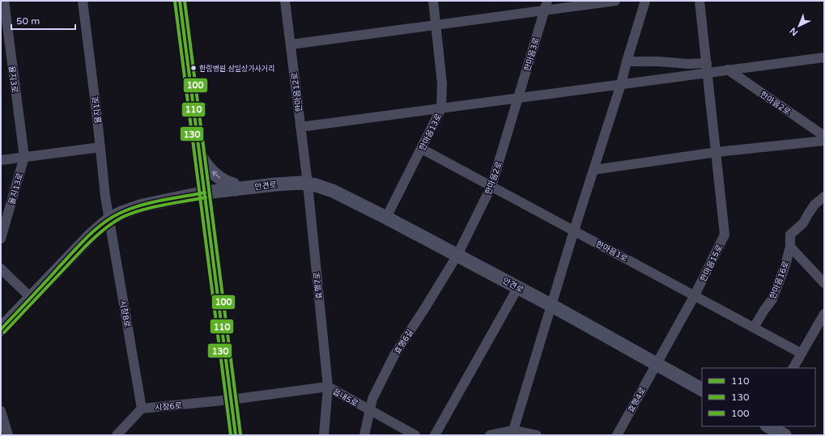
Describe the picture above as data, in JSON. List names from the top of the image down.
{
  "streets": {
    "main road": ["안견로"],
    "street": [
      "한마음3로",
      "율지3로",
      "한마음12로",
      "한마음2로",
      "율지1로",
      "한마음13로",
      "율지13로",
      "한마음1로",
      "한마음15로",
      "한마음16로",
      "효행7로",
      "시장8로",
      "효행6길",
      "읍내5로",
      "효행4로",
      "시장6로"
    ]
  },
  "crossings": [
    ["한마음3로", "한마음2로"],
    ["율지3로", "율지13로"],
    ["한마음12로", "안견로"],
    ["한마음12로", "효행7로"],
    ["한마음2로", "안견로"],
    ["한마음2로", "한마음1로"],
    ["한마음2로", "효행6길"],
    ["율지1로", "안견로"],
    ["율지1로", "시장8로"],
    ["한마음13로", "안견로"],
    ["한마음13로", "한마음1로"],
    ["안견로", "한마음15로"],
    ["안견로", "효행7로"],
    ["안견로", "시장8로"],
    ["안견로", "효행6길"],
    ["안견로", "효행4로"],
    ["한마음1로", "한마음15로"],
    ["한마음1로", "한마음16로"],
    ["한마음15로", "효행4로"],
    ["효행7로", "읍내5로"],
    ["시장8로", "시장6로"],
    ["효행6길", "읍내5로"],
    ["읍내5로", "시장6로"]
  ],
  "places": ["한림병원.삼일상가사거리"],
  "lines": ["transit line 110", "transit line 100", "transit line 130"],
  "legend": ["110", "130", "100"],
  "scale_bar": "50 m",
  "north": "bottom left"
}
